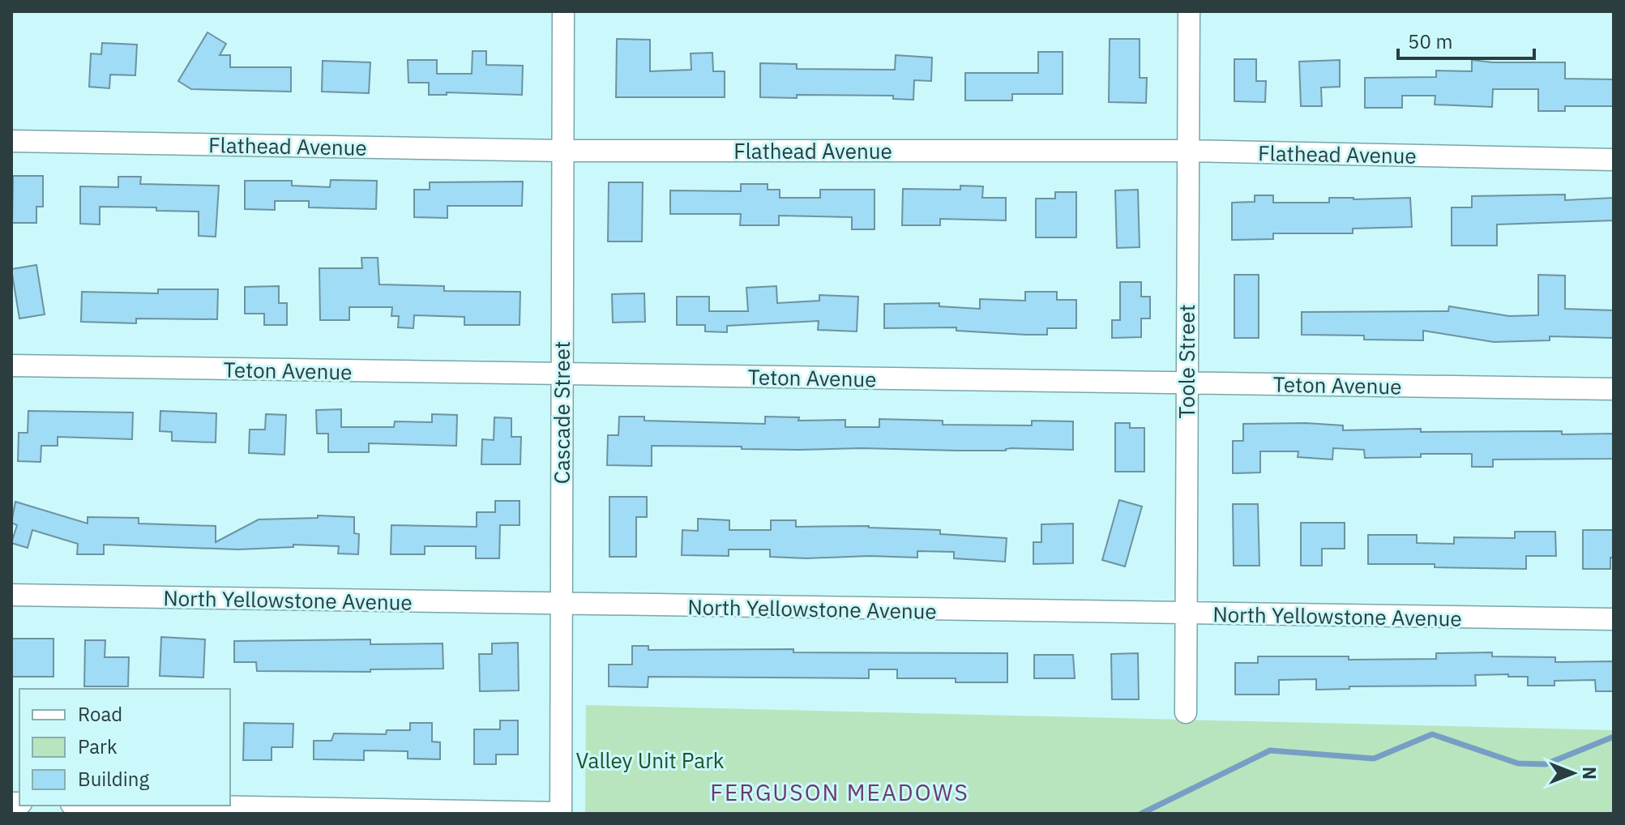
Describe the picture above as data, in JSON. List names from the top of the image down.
{
  "streets": {
    "street": [
      "Flathead Avenue",
      "Toole Street",
      "Teton Avenue",
      "Cascade Street",
      "North Yellowstone Avenue"
    ]
  },
  "crossings": [
    ["Flathead Avenue", "Toole Street"],
    ["Flathead Avenue", "Cascade Street"],
    ["Toole Street", "Teton Avenue"],
    ["Toole Street", "North Yellowstone Avenue"],
    ["Teton Avenue", "Cascade Street"],
    ["Cascade Street", "North Yellowstone Avenue"]
  ],
  "districts": ["FERGUSON MEADOWS"],
  "parks": ["Valley Unit Park"],
  "legend": ["Road", "Park", "Building"],
  "scale_bar": "50 m",
  "north": "right"
}
